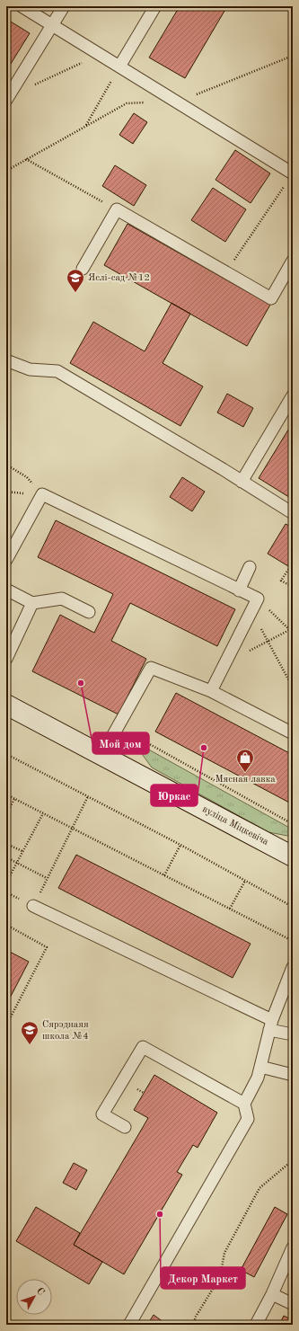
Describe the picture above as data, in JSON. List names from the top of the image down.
{
  "streets": {
    "main road": ["вуліца Міцкевіча"]
  },
  "places": {
    "school or university": ["Яслі-сад №12", "Сярэднаяя школа №4"],
    "other": ["Мой дом", "Юркас", "Декор Маркет"],
    "shop": ["Мясная лавка"]
  },
  "north": "top right"
}
